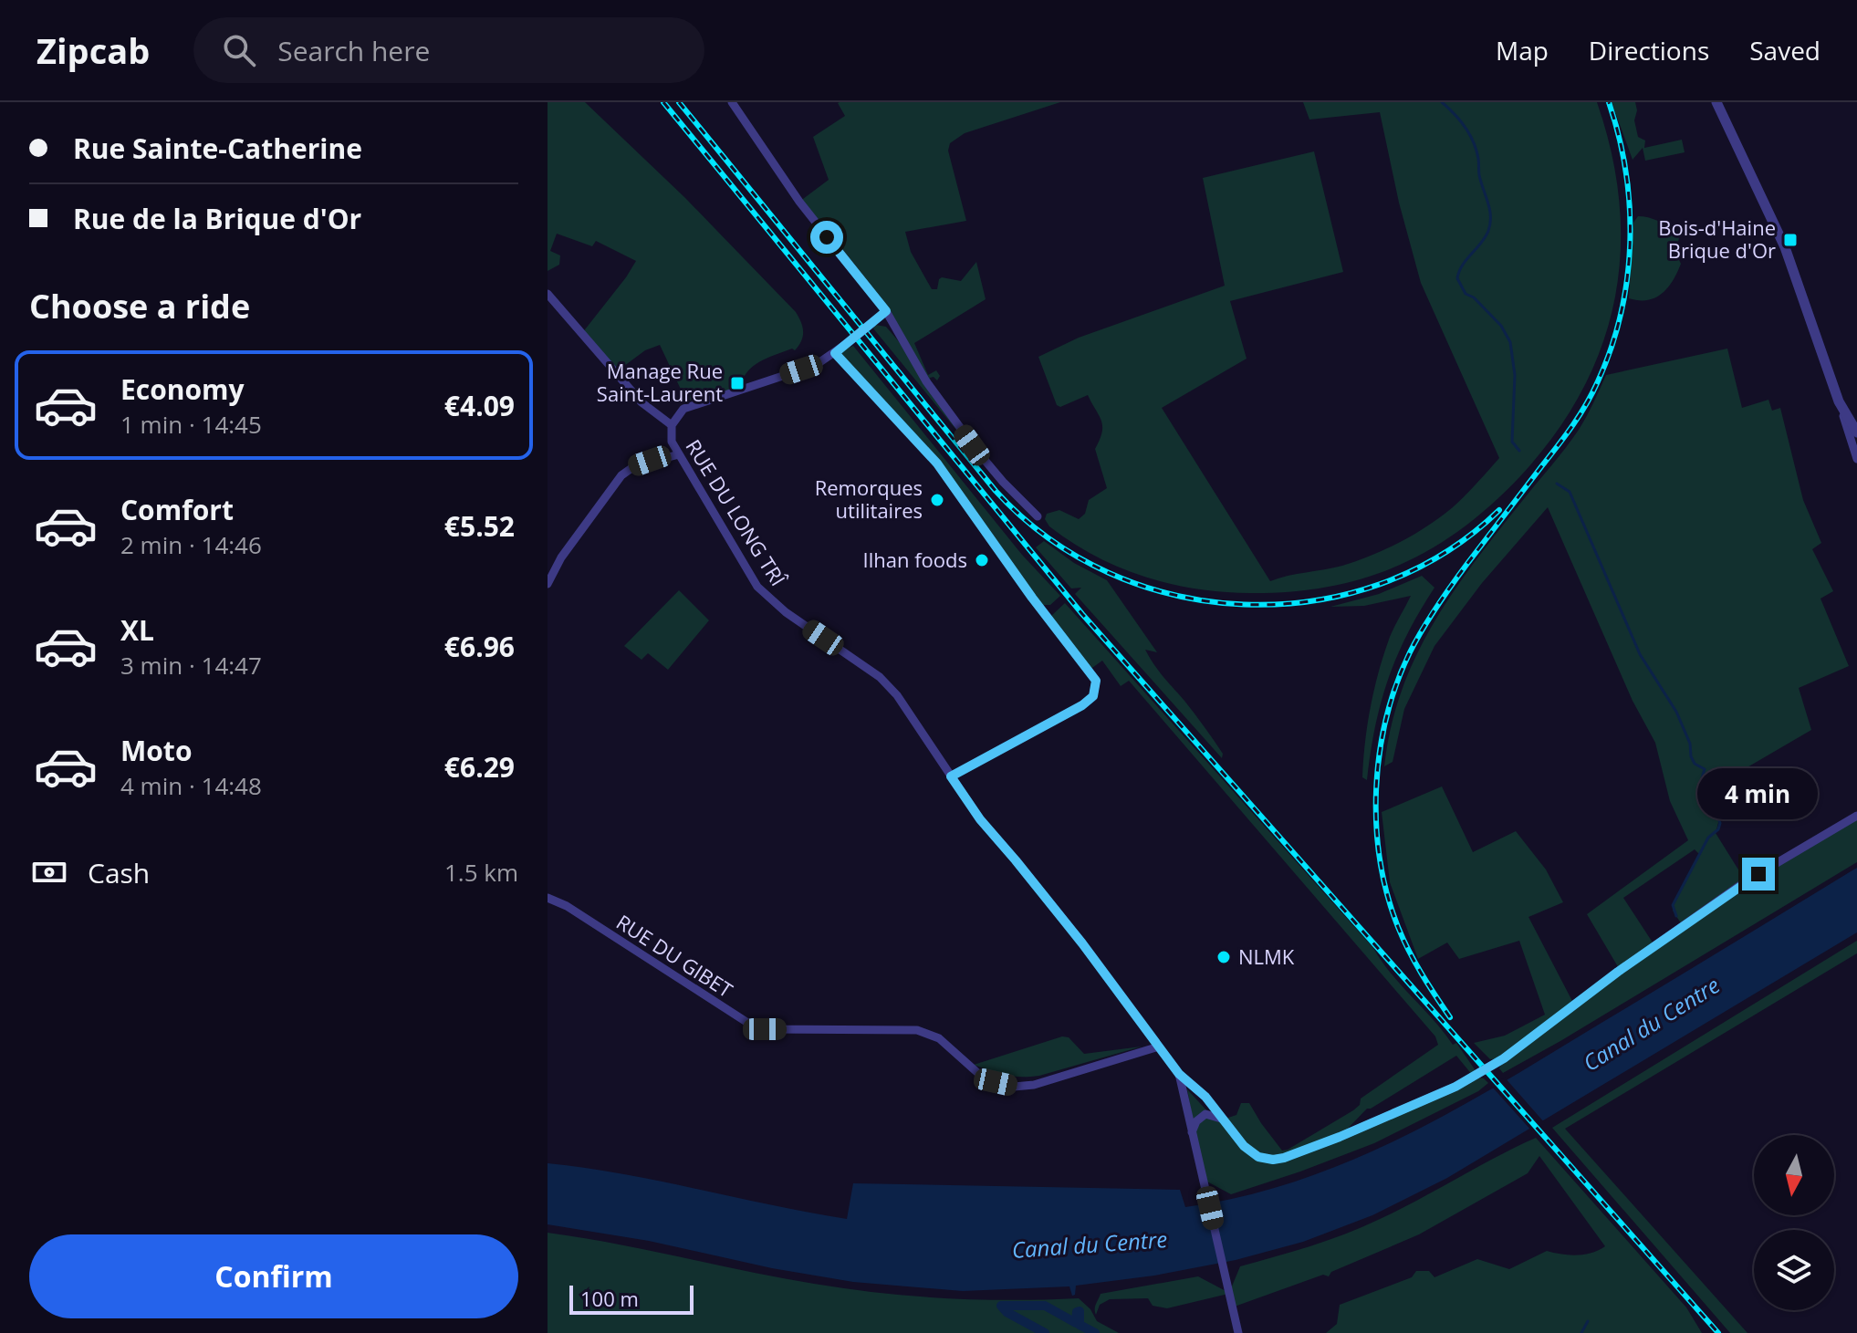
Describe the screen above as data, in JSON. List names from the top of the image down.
{
  "streets": {
    "street": ["RUE DU LONG TRÎ", "RUE DU GIBET"]
  },
  "crossings": [
    ["RUE DU LONG TRÎ", "RUE DU GIBET"]
  ],
  "water": ["Canal du Centre"],
  "places": {
    "transit": ["Bois-d'Haine Brique d'Or", "Manage Rue Saint-Laurent"],
    "other": ["Remorques utilitaires", "Ilhan foods", "NLMK"]
  },
  "scale_bar": "100 m",
  "north": "bottom",
  "page": {
    "header": "Zipcab",
    "search": "Search here",
    "nav": ["Map", "Directions", "Saved"],
    "banner": ["Rue Sainte-Catherine", "Rue de la Brique d'Or"],
    "heading": "Choose a ride",
    "list": [
      {
        "name": "Economy",
        "note": "1 min · 14:45",
        "value": "€4.09"
      },
      {
        "name": "Comfort",
        "note": "2 min · 14:46",
        "value": "€5.52"
      },
      {
        "name": "XL",
        "note": "3 min · 14:47",
        "value": "€6.96"
      },
      {
        "name": "Moto",
        "note": "4 min · 14:48",
        "value": "€6.29"
      }
    ],
    "bubble": "4 min",
    "pay": ["Cash", "1.5 km"],
    "buttons": "Confirm",
    "scale": "100 m"
  }
}
